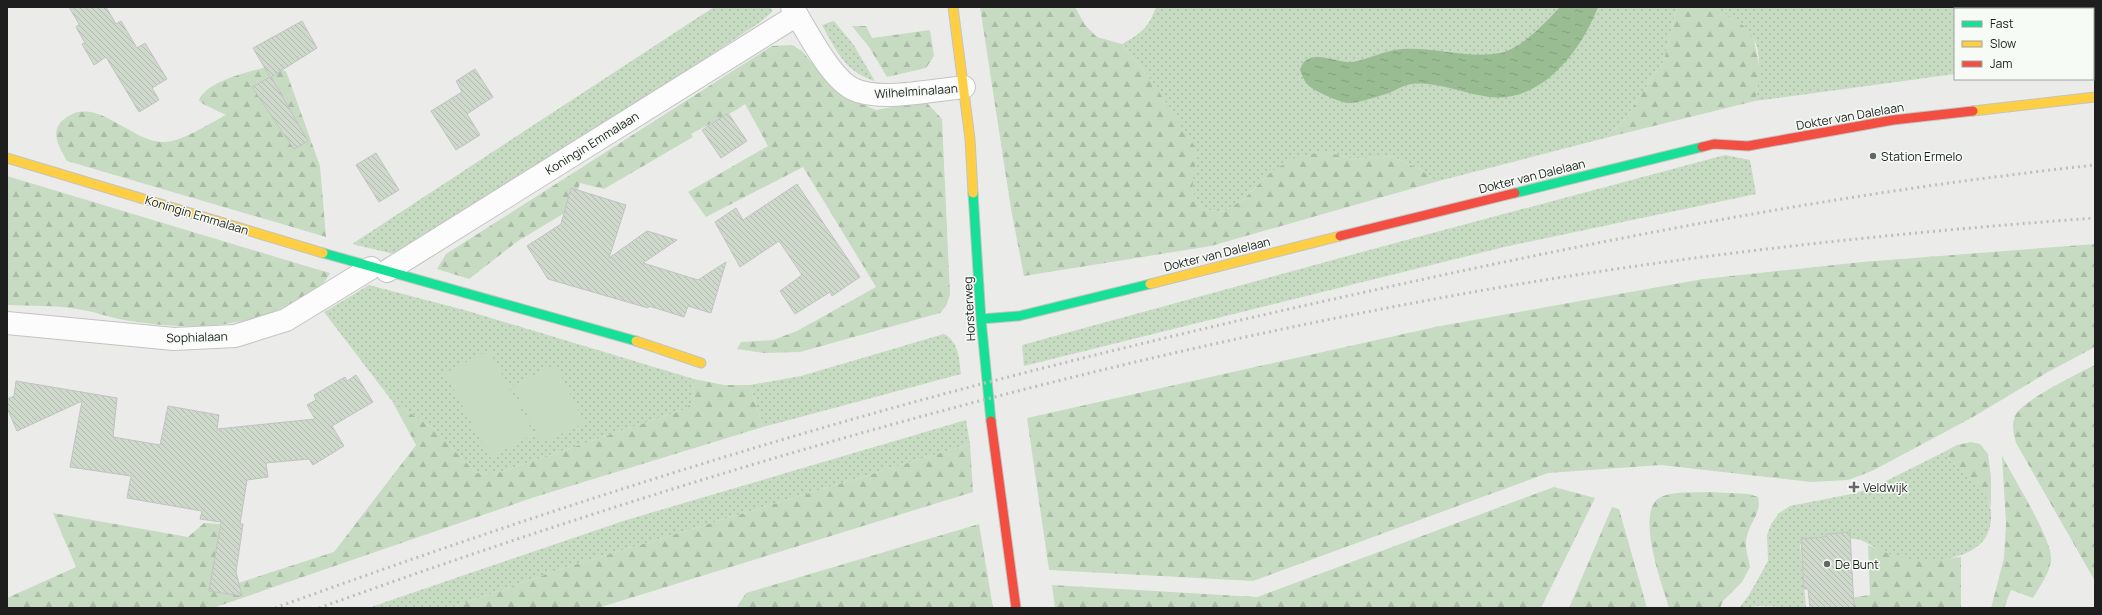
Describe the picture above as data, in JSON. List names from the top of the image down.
{
  "streets": {
    "street": [
      "Wilhelminalaan",
      "Dokter van Dalelaan",
      "Koningin Emmalaan",
      "Horsterweg",
      "Sophialaan"
    ]
  },
  "crossings": [
    ["Wilhelminalaan", "Koningin Emmalaan"],
    ["Wilhelminalaan", "Horsterweg"],
    ["Dokter van Dalelaan", "Horsterweg"],
    ["Koningin Emmalaan", "Sophialaan"]
  ],
  "places": {
    "other": ["Station Ermelo", "De Bunt"],
    "health": ["Veldwijk"]
  },
  "legend": ["Fast", "Slow", "Jam"]
}
